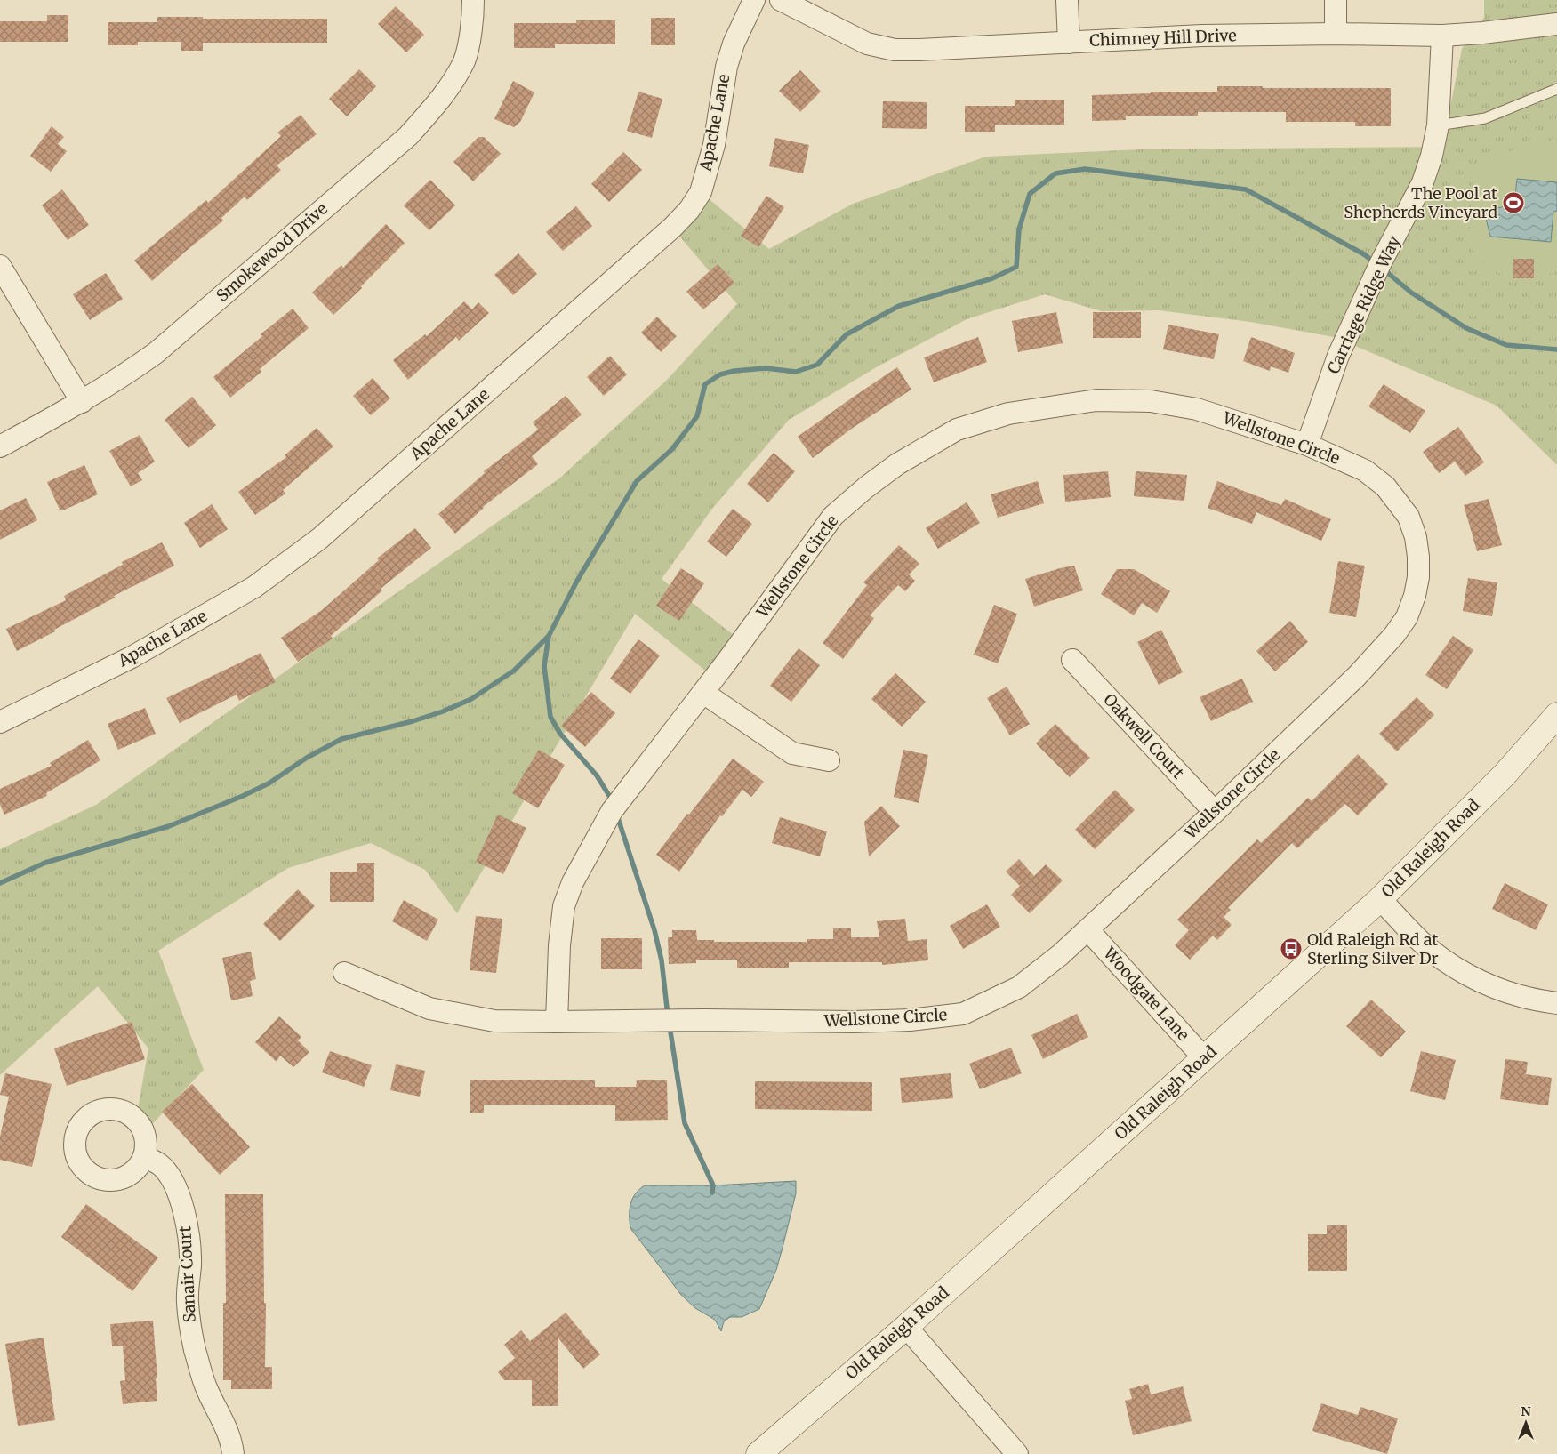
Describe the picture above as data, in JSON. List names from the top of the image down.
{
  "streets": {
    "main road": ["Old Raleigh Road"],
    "street": [
      "Chimney Hill Drive",
      "Apache Lane",
      "Smokewood Drive",
      "Carriage Ridge Way",
      "Wellstone Circle",
      "Oakwell Court",
      "Woodgate Lane",
      "Sanair Court"
    ]
  },
  "crossings": [
    ["Chimney Hill Drive", "Carriage Ridge Way"],
    ["Carriage Ridge Way", "Wellstone Circle"],
    ["Wellstone Circle", "Oakwell Court"],
    ["Wellstone Circle", "Woodgate Lane"],
    ["Old Raleigh Road", "Woodgate Lane"]
  ],
  "places": {
    "sports": ["The Pool at Shepherds Vineyard"],
    "bus stop": ["Old Raleigh Rd at Sterling Silver Dr"]
  },
  "north": "top"
}
